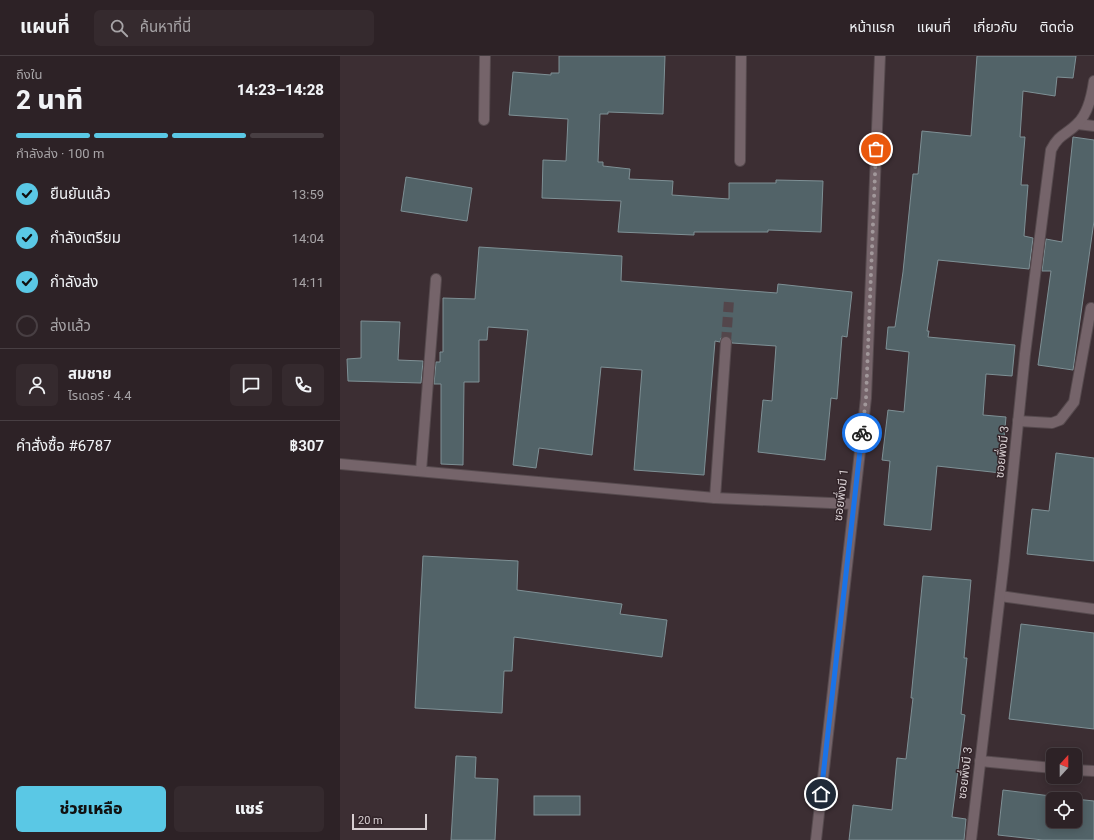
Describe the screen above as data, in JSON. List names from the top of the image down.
{
  "streets": {
    "street": ["ซอยพึ่งมี 3", "ซอยพึ่งมี 1"]
  },
  "scale_bar": "20 m",
  "north": "top",
  "page": {
    "header": "แผนที่",
    "search": "ค้นหาที่นี่",
    "nav": [
      "หน้าแรก",
      "แผนที่",
      "เกี่ยวกับ",
      "ติดต่อ"
    ],
    "heading": ["2 นาที", "ถึงใน", "14:23–14:28"],
    "panel": [
      "สมชาย",
      "ไรเดอร์ · 4.4",
      "คำสั่งซื้อ #6787",
      "฿307"
    ],
    "bar": "กำลังส่ง · 100 m",
    "list": [
      ["ยืนยันแล้ว", "13:59"],
      ["กำลังเตรียม", "14:04"],
      ["กำลังส่ง", "14:11"],
      "ส่งแล้ว"
    ],
    "buttons": ["ช่วยเหลือ", "แชร์"],
    "scale": "20 m"
  }
}
